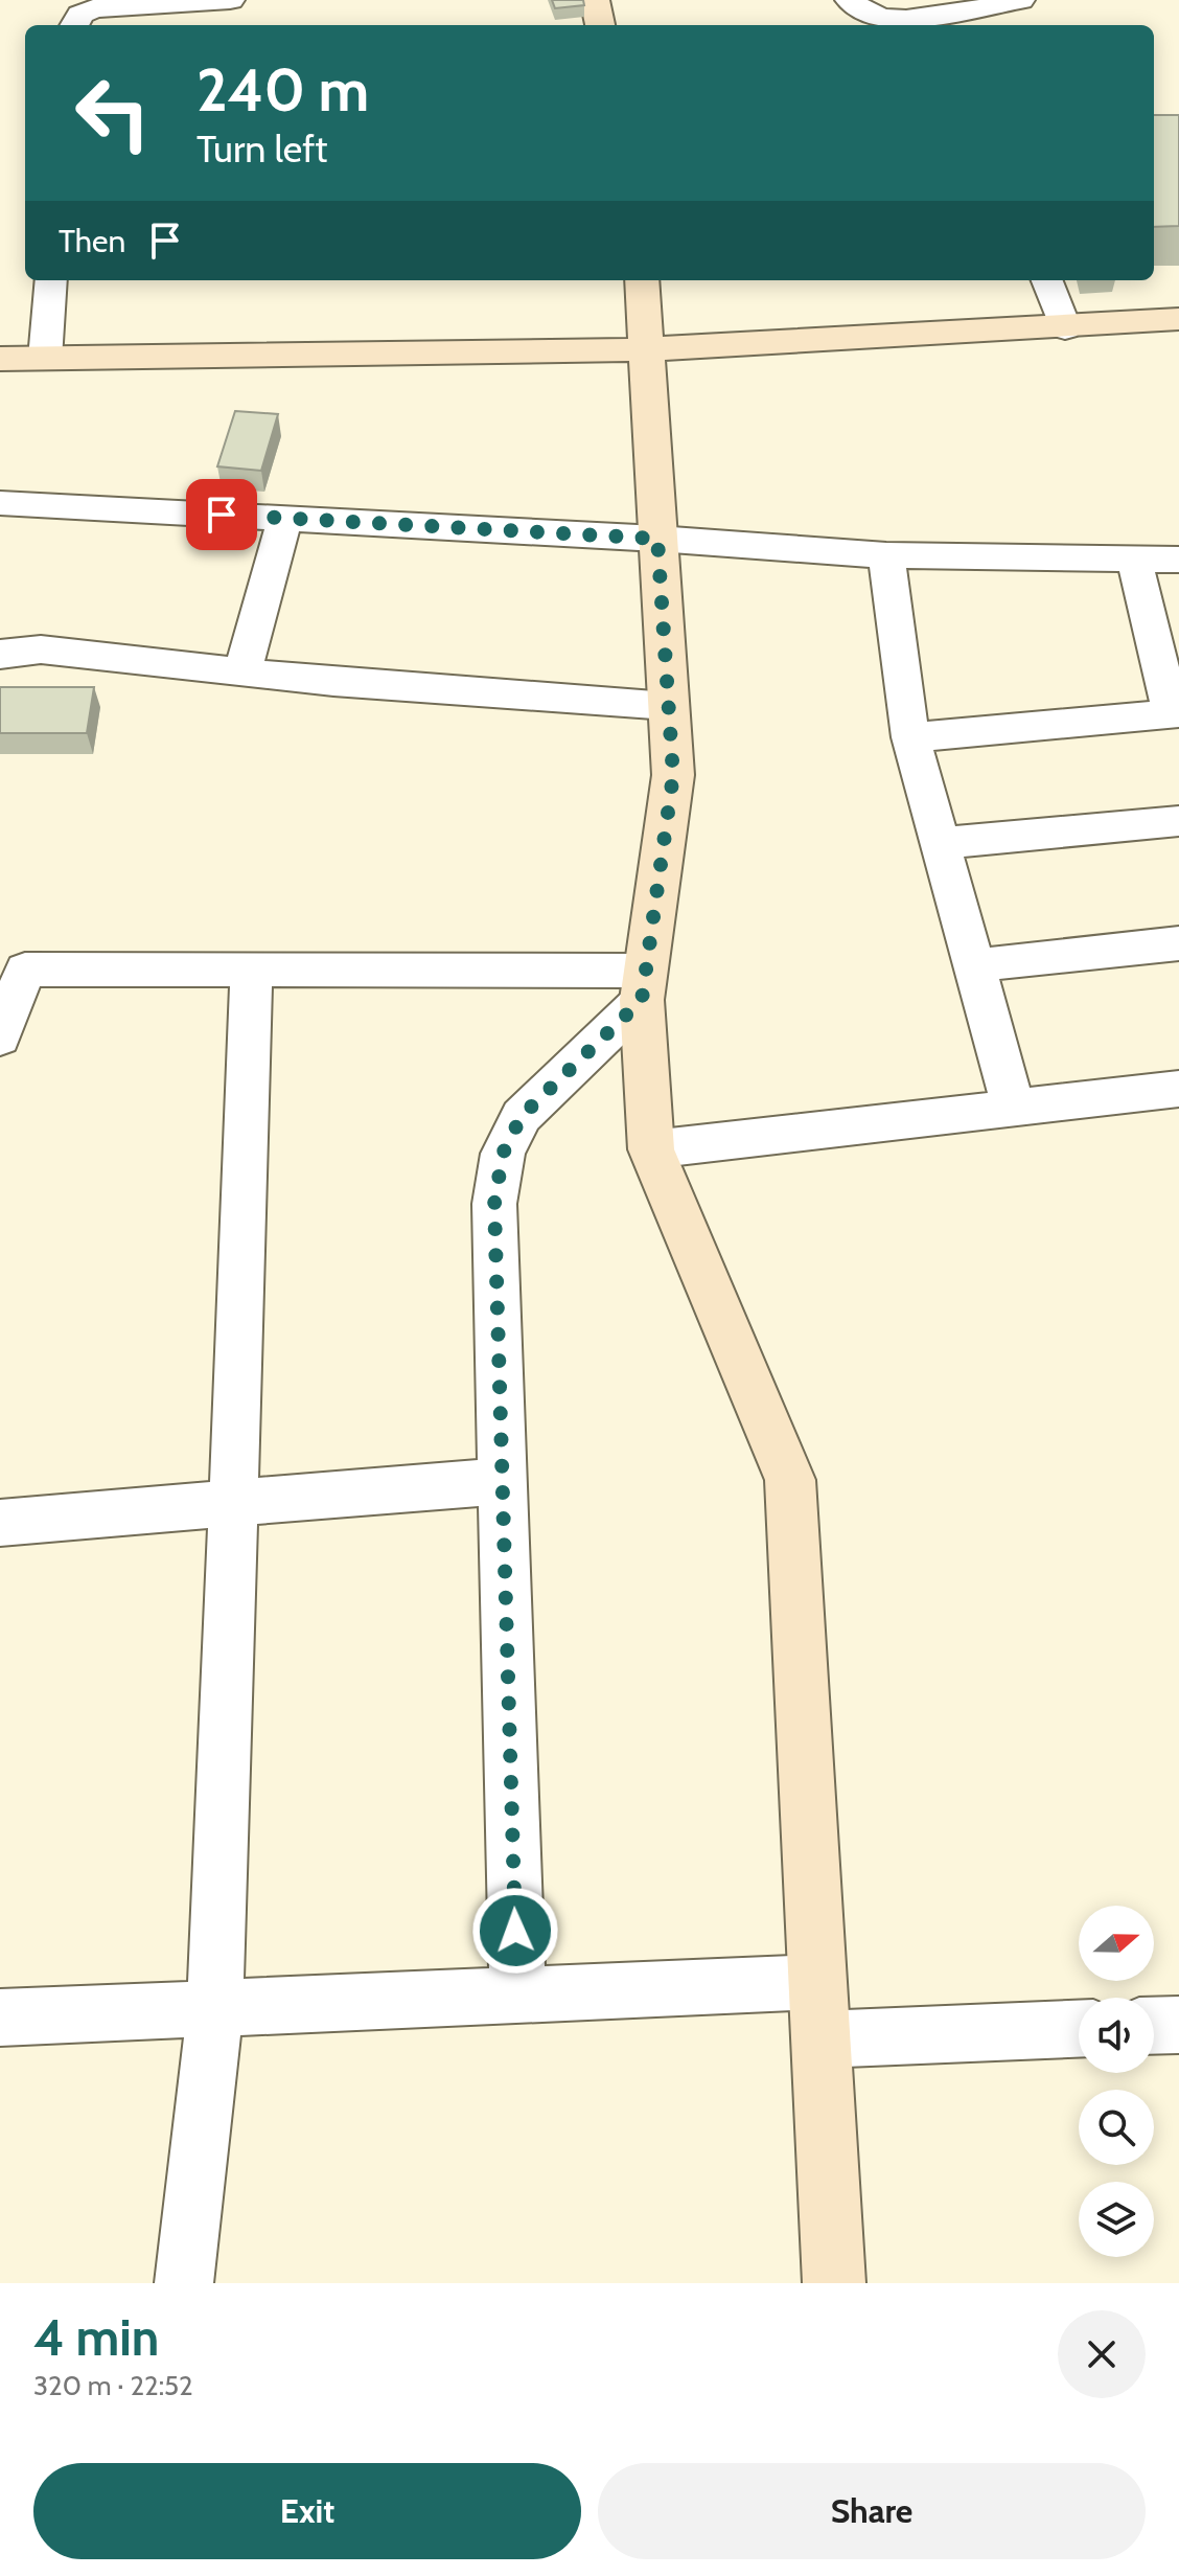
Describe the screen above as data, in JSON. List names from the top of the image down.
{
  "north": "right",
  "page": {
    "turn": ["240 m", "Turn left"],
    "then": "Then",
    "heading": ["4 min", "320 m · 22:52"],
    "buttons": ["Exit", "Share"]
  }
}
